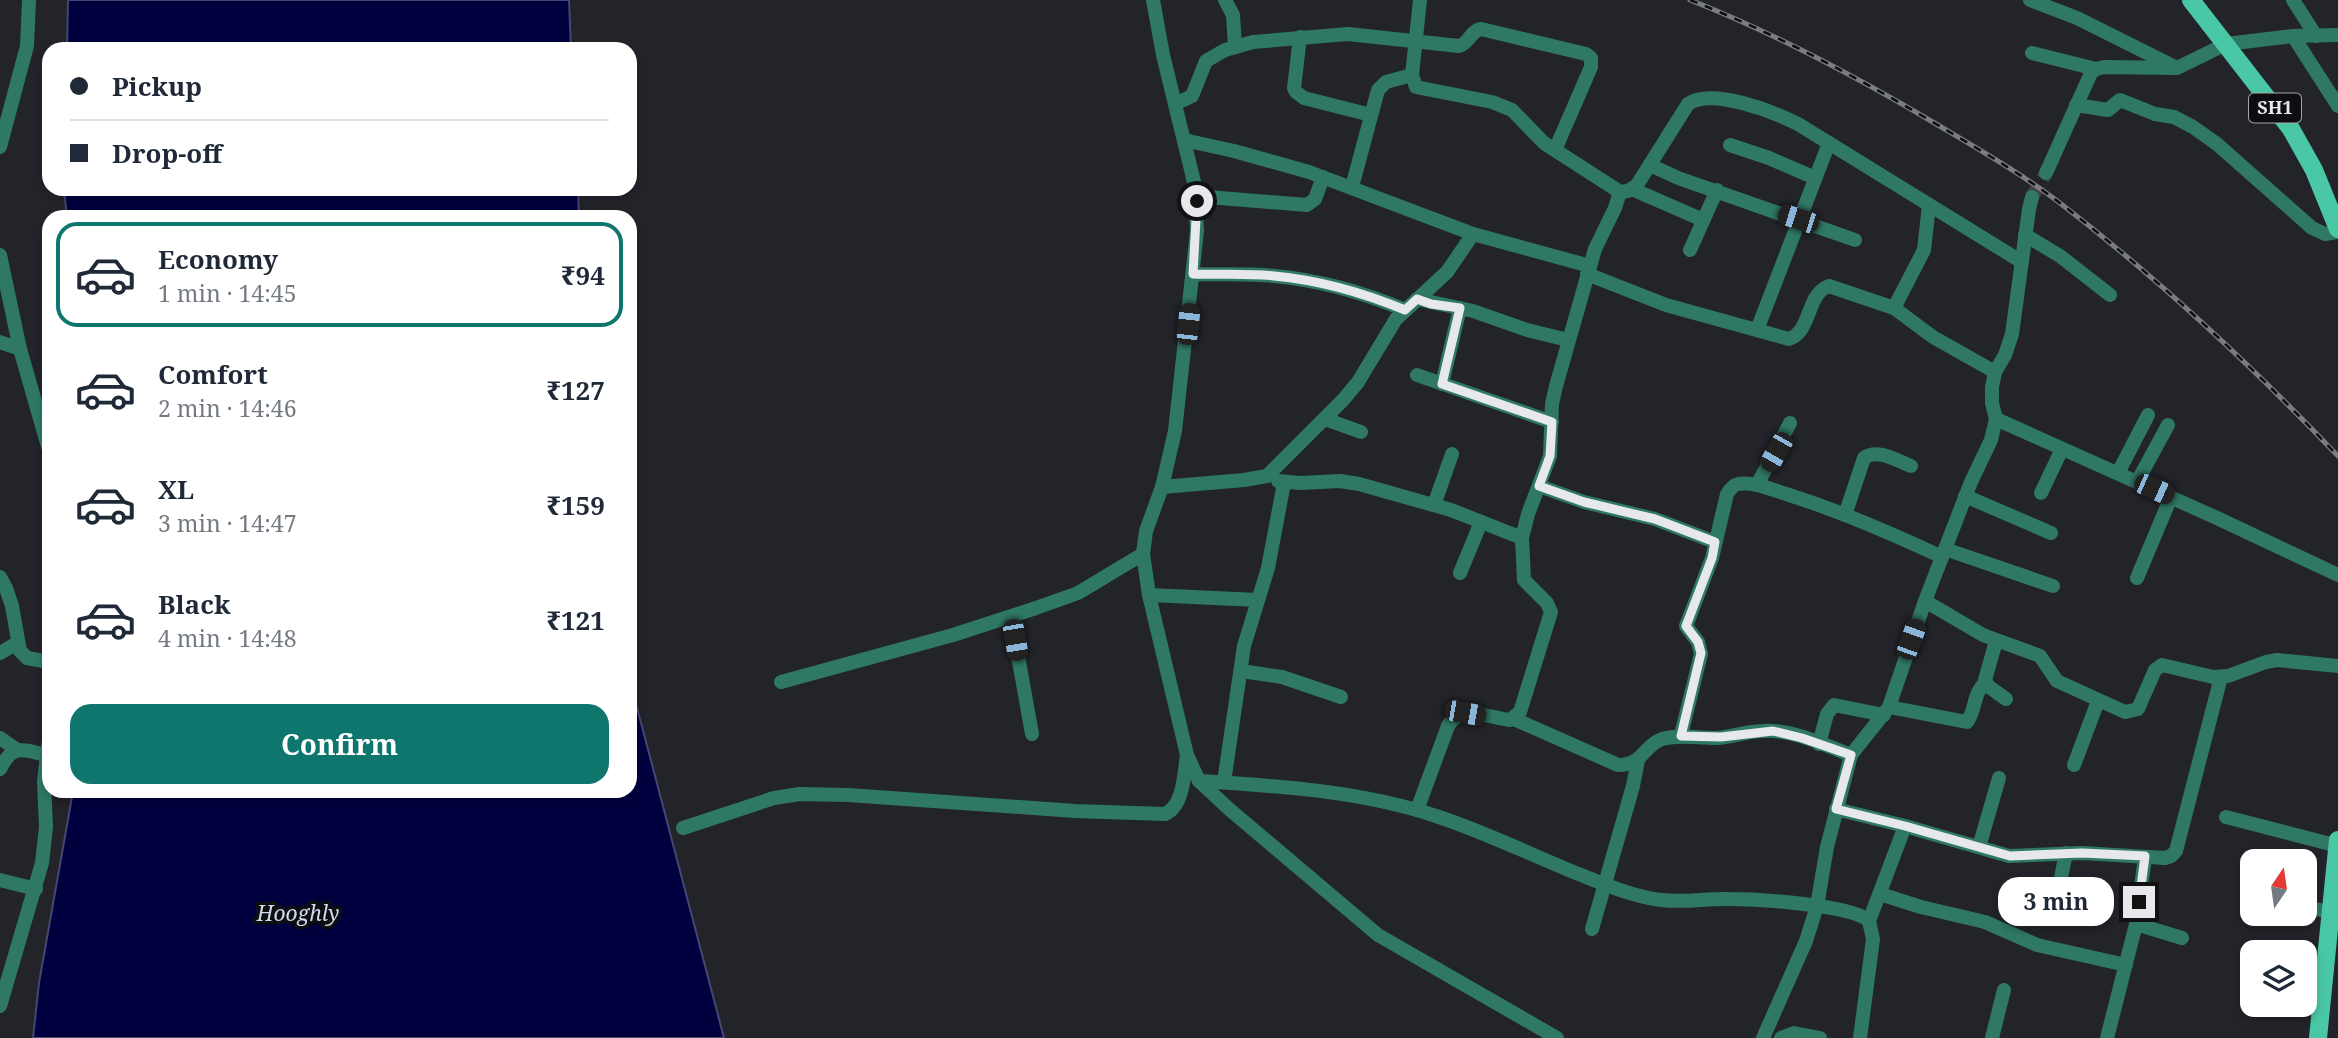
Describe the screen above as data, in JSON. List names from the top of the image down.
{
  "streets": {
    "main road": ["SH1"]
  },
  "water": ["Hooghly"],
  "north": "top",
  "page": {
    "banner": ["Pickup", "Drop-off"],
    "list": [
      {
        "name": "Economy",
        "note": "1 min · 14:45",
        "value": "₹94"
      },
      {
        "name": "Comfort",
        "note": "2 min · 14:46",
        "value": "₹127"
      },
      {
        "name": "XL",
        "note": "3 min · 14:47",
        "value": "₹159"
      },
      {
        "name": "Black",
        "note": "4 min · 14:48",
        "value": "₹121"
      }
    ],
    "buttons": "Confirm",
    "bubble": "3 min"
  }
}
